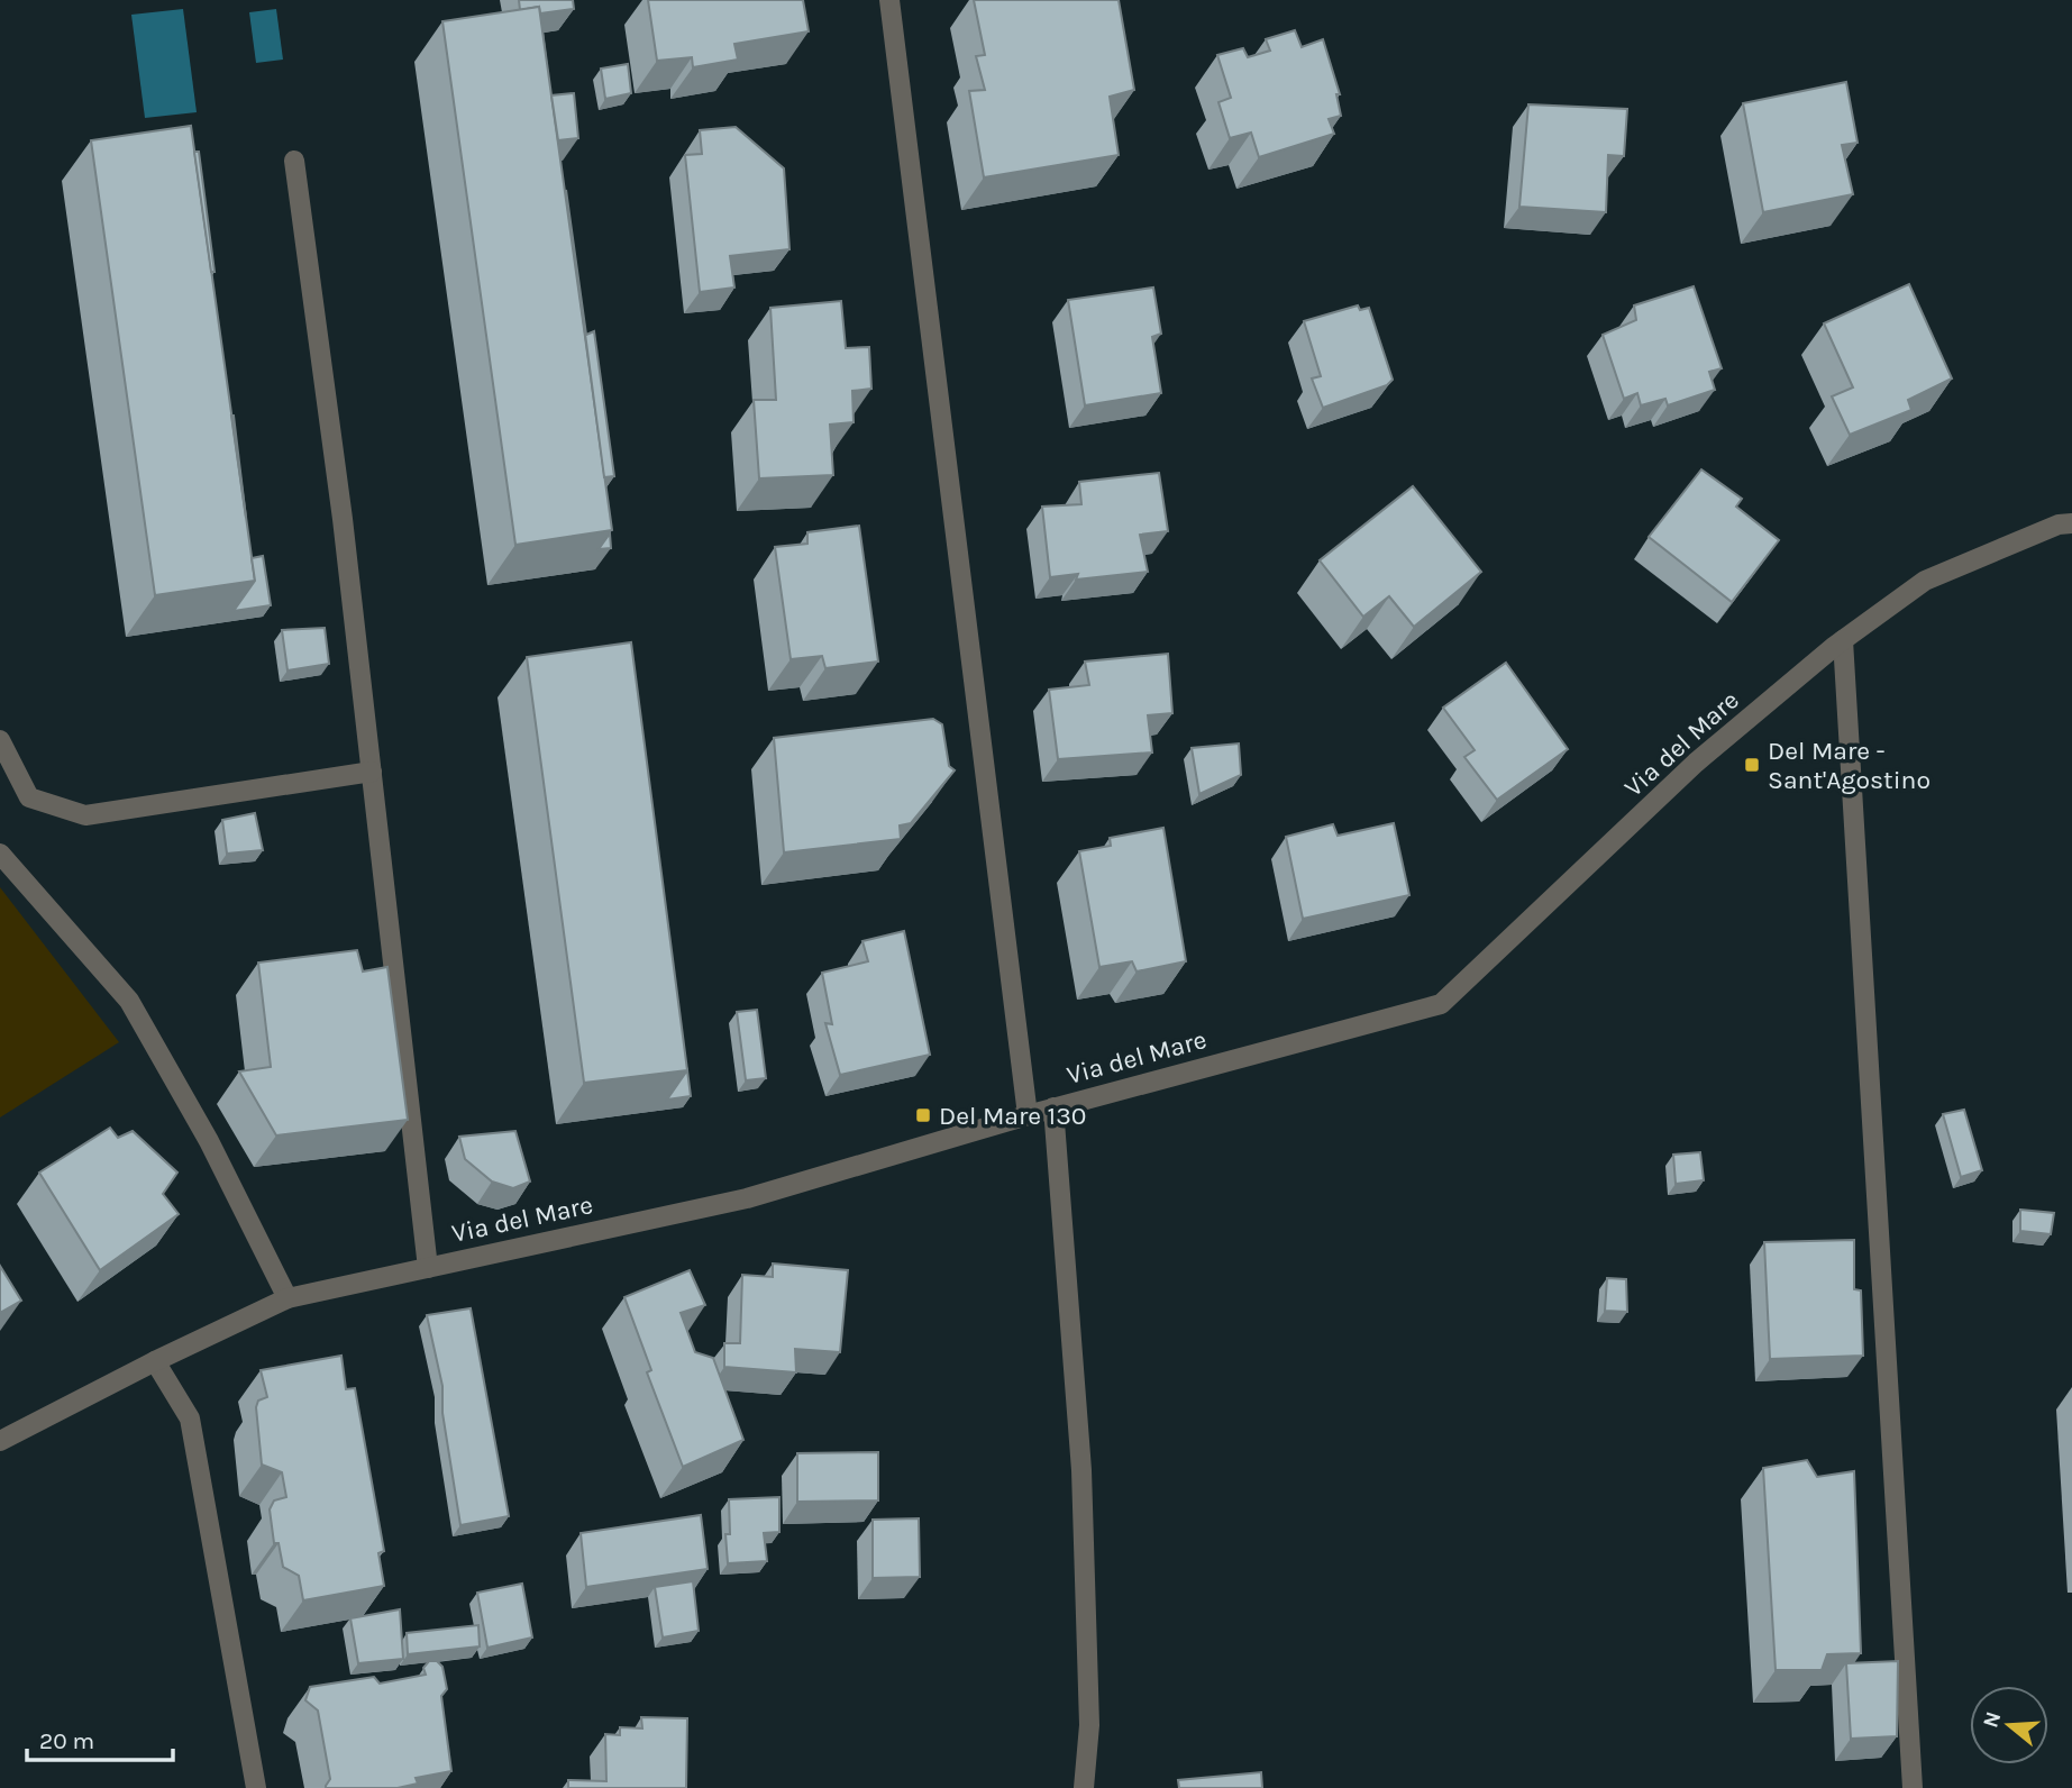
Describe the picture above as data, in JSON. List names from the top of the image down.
{
  "streets": {
    "street": ["Via del Mare"]
  },
  "places": {
    "transit": ["Del Mare - Sant'Agostino", "Del Mare 130"]
  },
  "scale_bar": "20 m",
  "north": "left"
}
